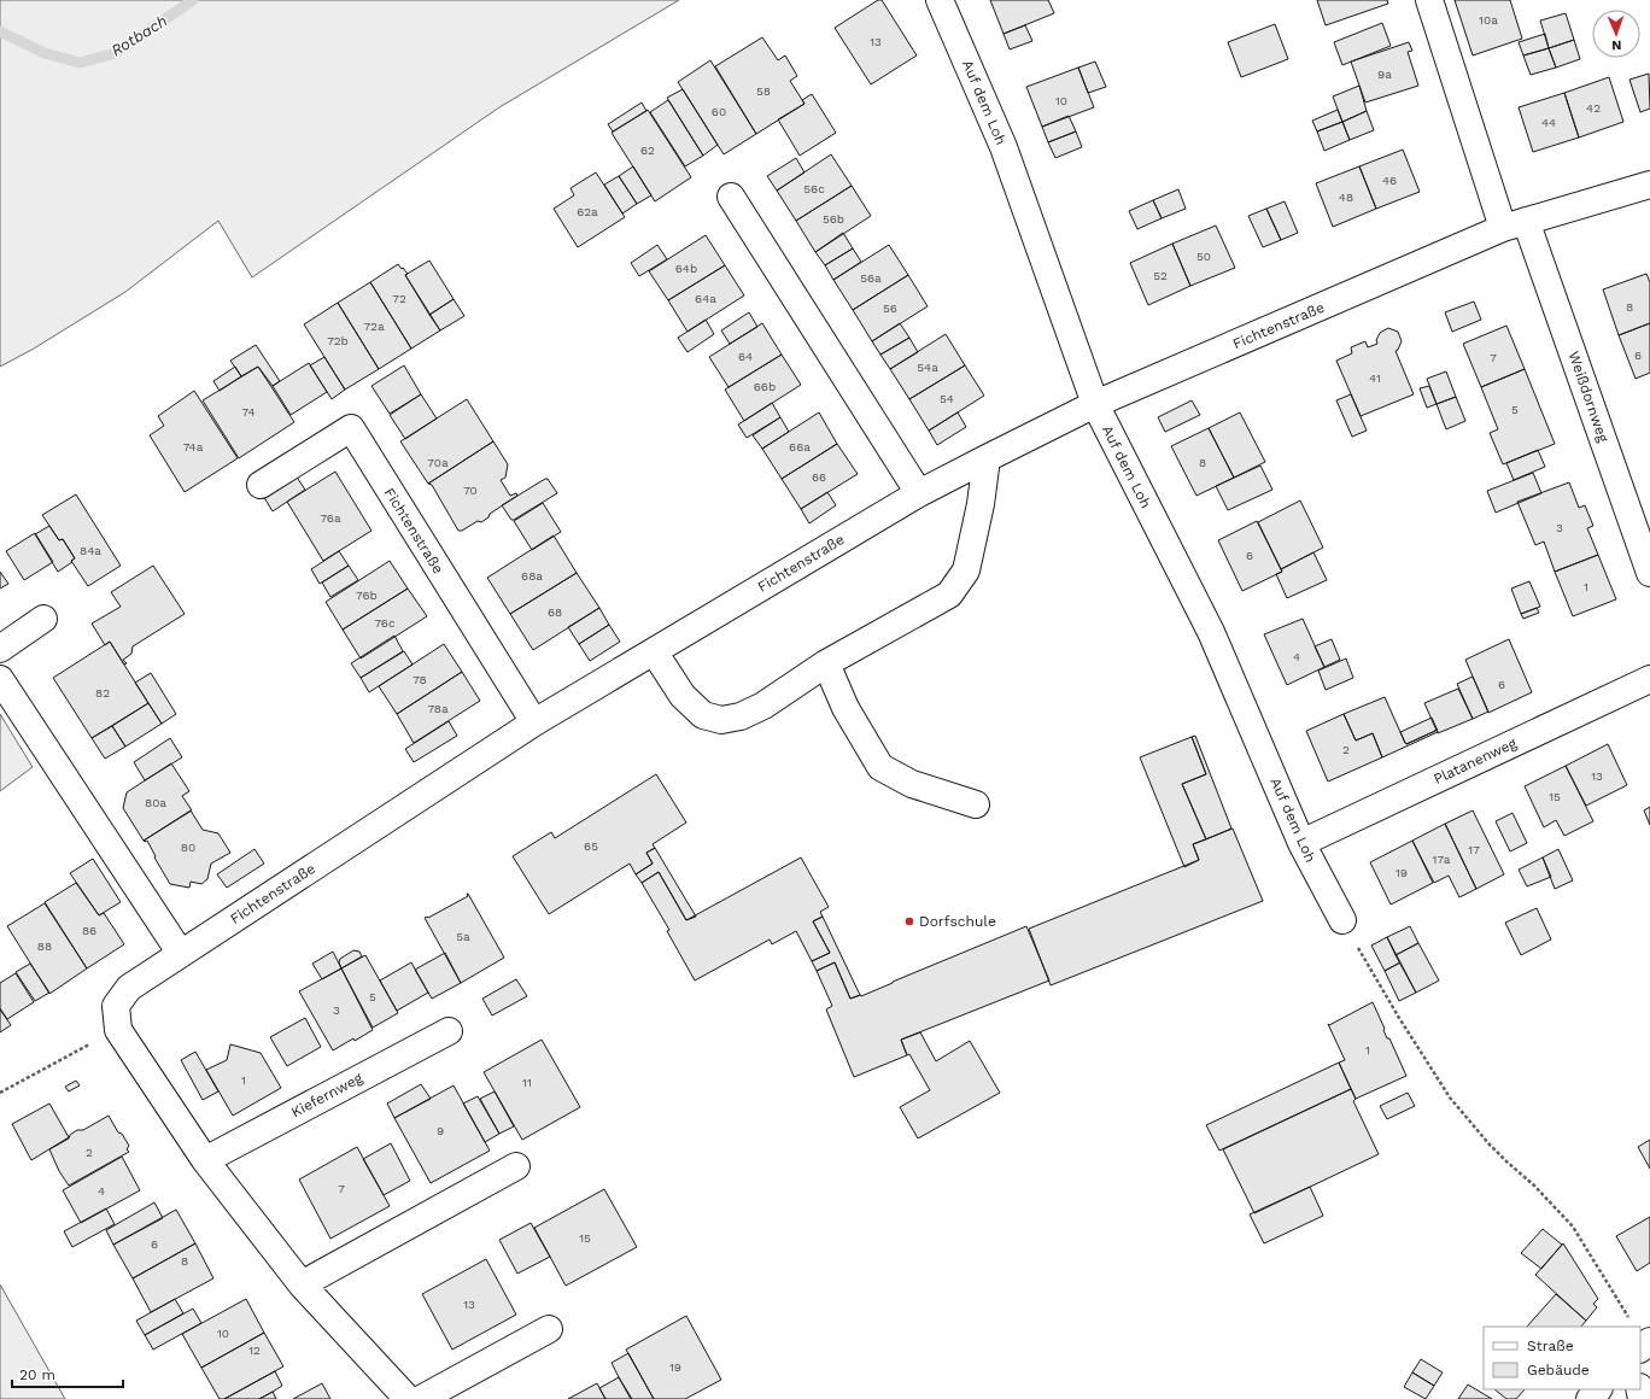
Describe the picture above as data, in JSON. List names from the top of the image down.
{
  "streets": {
    "street": [
      "Auf dem Loh",
      "Fichtenstraße",
      "Weißdornweg",
      "Platanenweg",
      "Kiefernweg"
    ]
  },
  "crossings": [
    ["Auf dem Loh", "Fichtenstraße"],
    ["Auf dem Loh", "Platanenweg"],
    ["Fichtenstraße", "Weißdornweg"]
  ],
  "water": ["Rotbach"],
  "places": ["Dorfschule"],
  "house_numbers": [
    "10a",
    "13",
    "9a",
    "58",
    "10",
    "42",
    "60",
    "44",
    "62",
    "46",
    "56c",
    "48",
    "62a",
    "56b",
    "50",
    "64b",
    "52",
    "56a",
    "72",
    "64a",
    "8",
    "56",
    "72a",
    "72b",
    "6",
    "64",
    "7",
    "54a",
    "41",
    "66b",
    "54",
    "5",
    "74",
    "74a",
    "66a",
    "70a",
    "8",
    "66",
    "70",
    "76a",
    "3",
    "84a",
    "6",
    "68a",
    "1",
    "76b",
    "68",
    "76c",
    "4",
    "78",
    "6",
    "82",
    "78a",
    "2",
    "13",
    "15",
    "80a",
    "65",
    "80",
    "17",
    "17a",
    "19",
    "86",
    "5a",
    "88",
    "5",
    "3",
    "1",
    "1",
    "11",
    "9",
    "2",
    "7",
    "4",
    "15",
    "6",
    "8",
    "13",
    "10",
    "12",
    "19"
  ],
  "legend": ["Straße", "Gebäude"],
  "scale_bar": "20 m",
  "north": "bottom"
}
